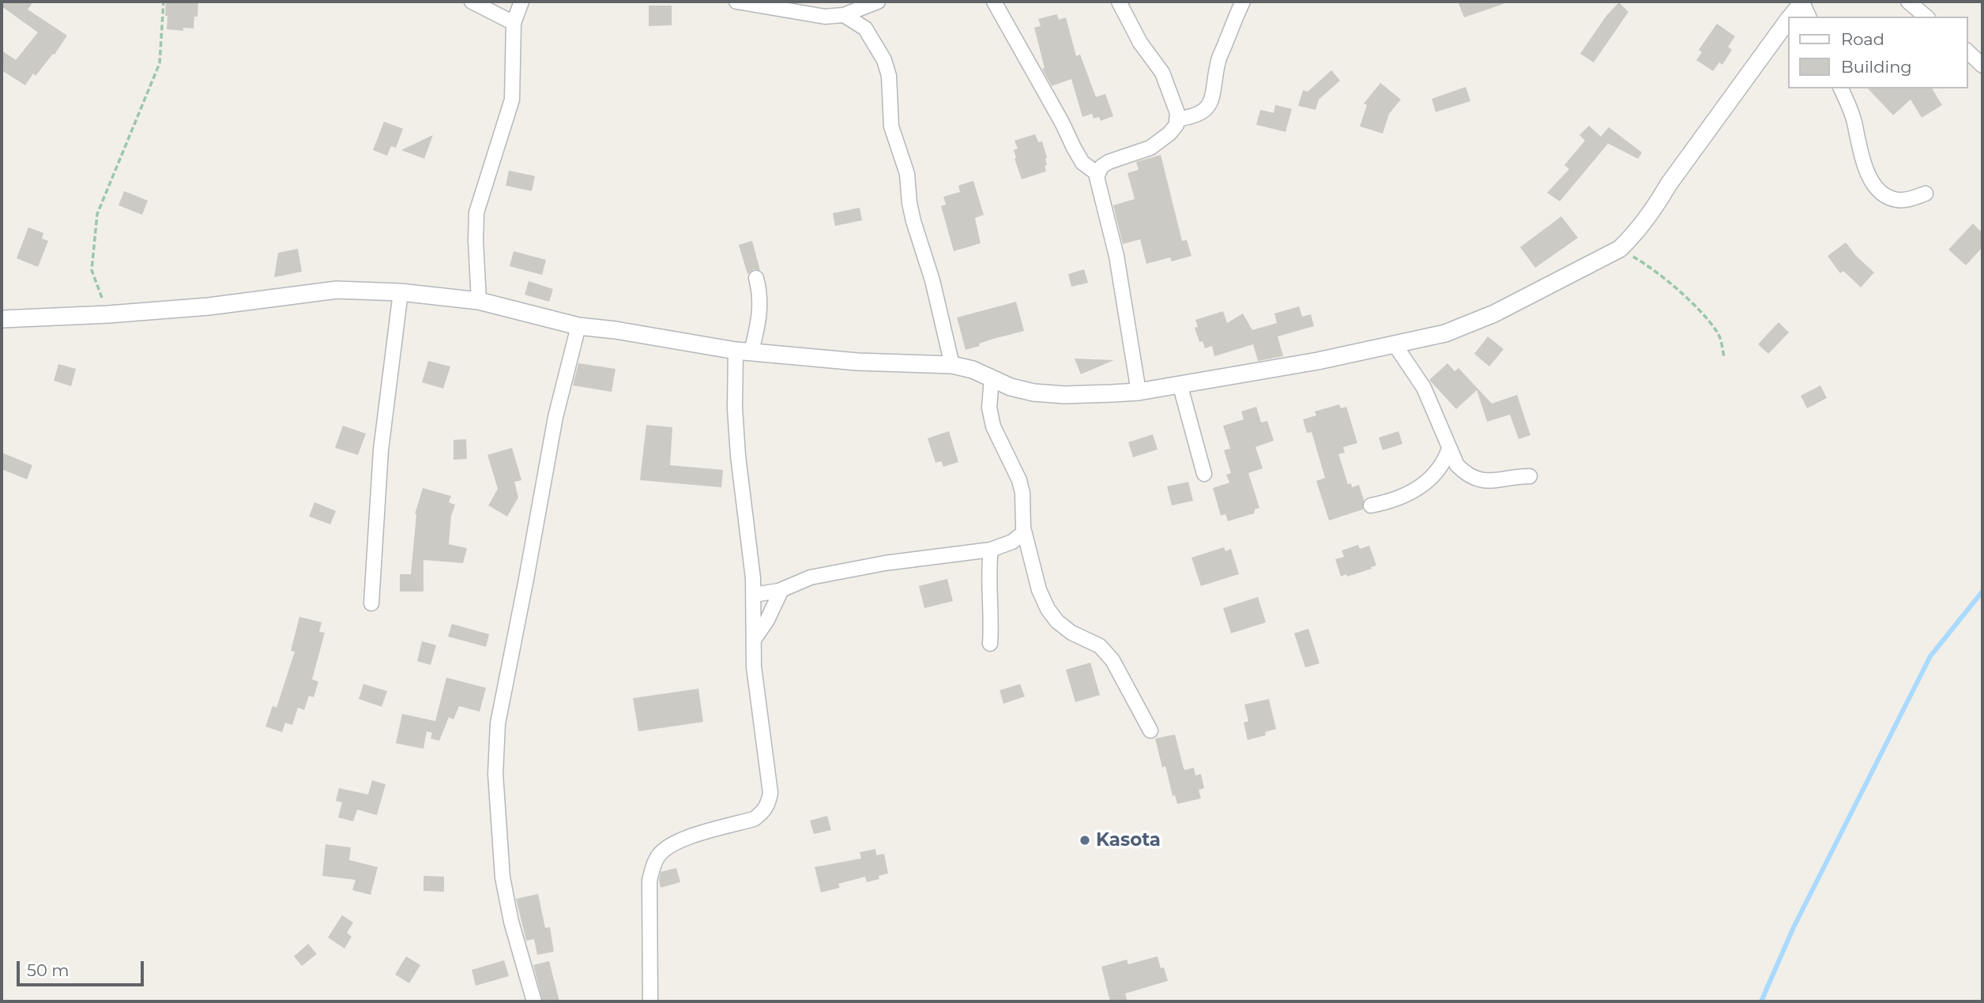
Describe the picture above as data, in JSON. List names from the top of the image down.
{
  "places": ["Kasota"],
  "legend": ["Road", "Building"],
  "scale_bar": "50 m"
}
